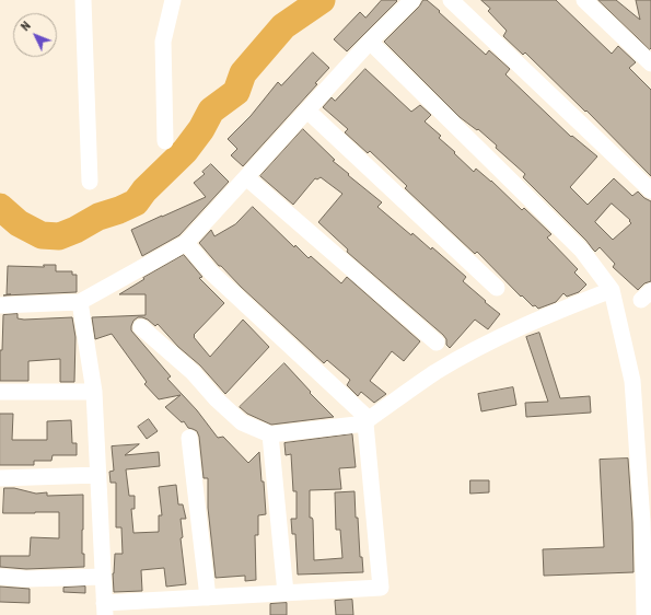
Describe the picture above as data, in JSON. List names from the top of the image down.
{
  "north": "top left"
}
